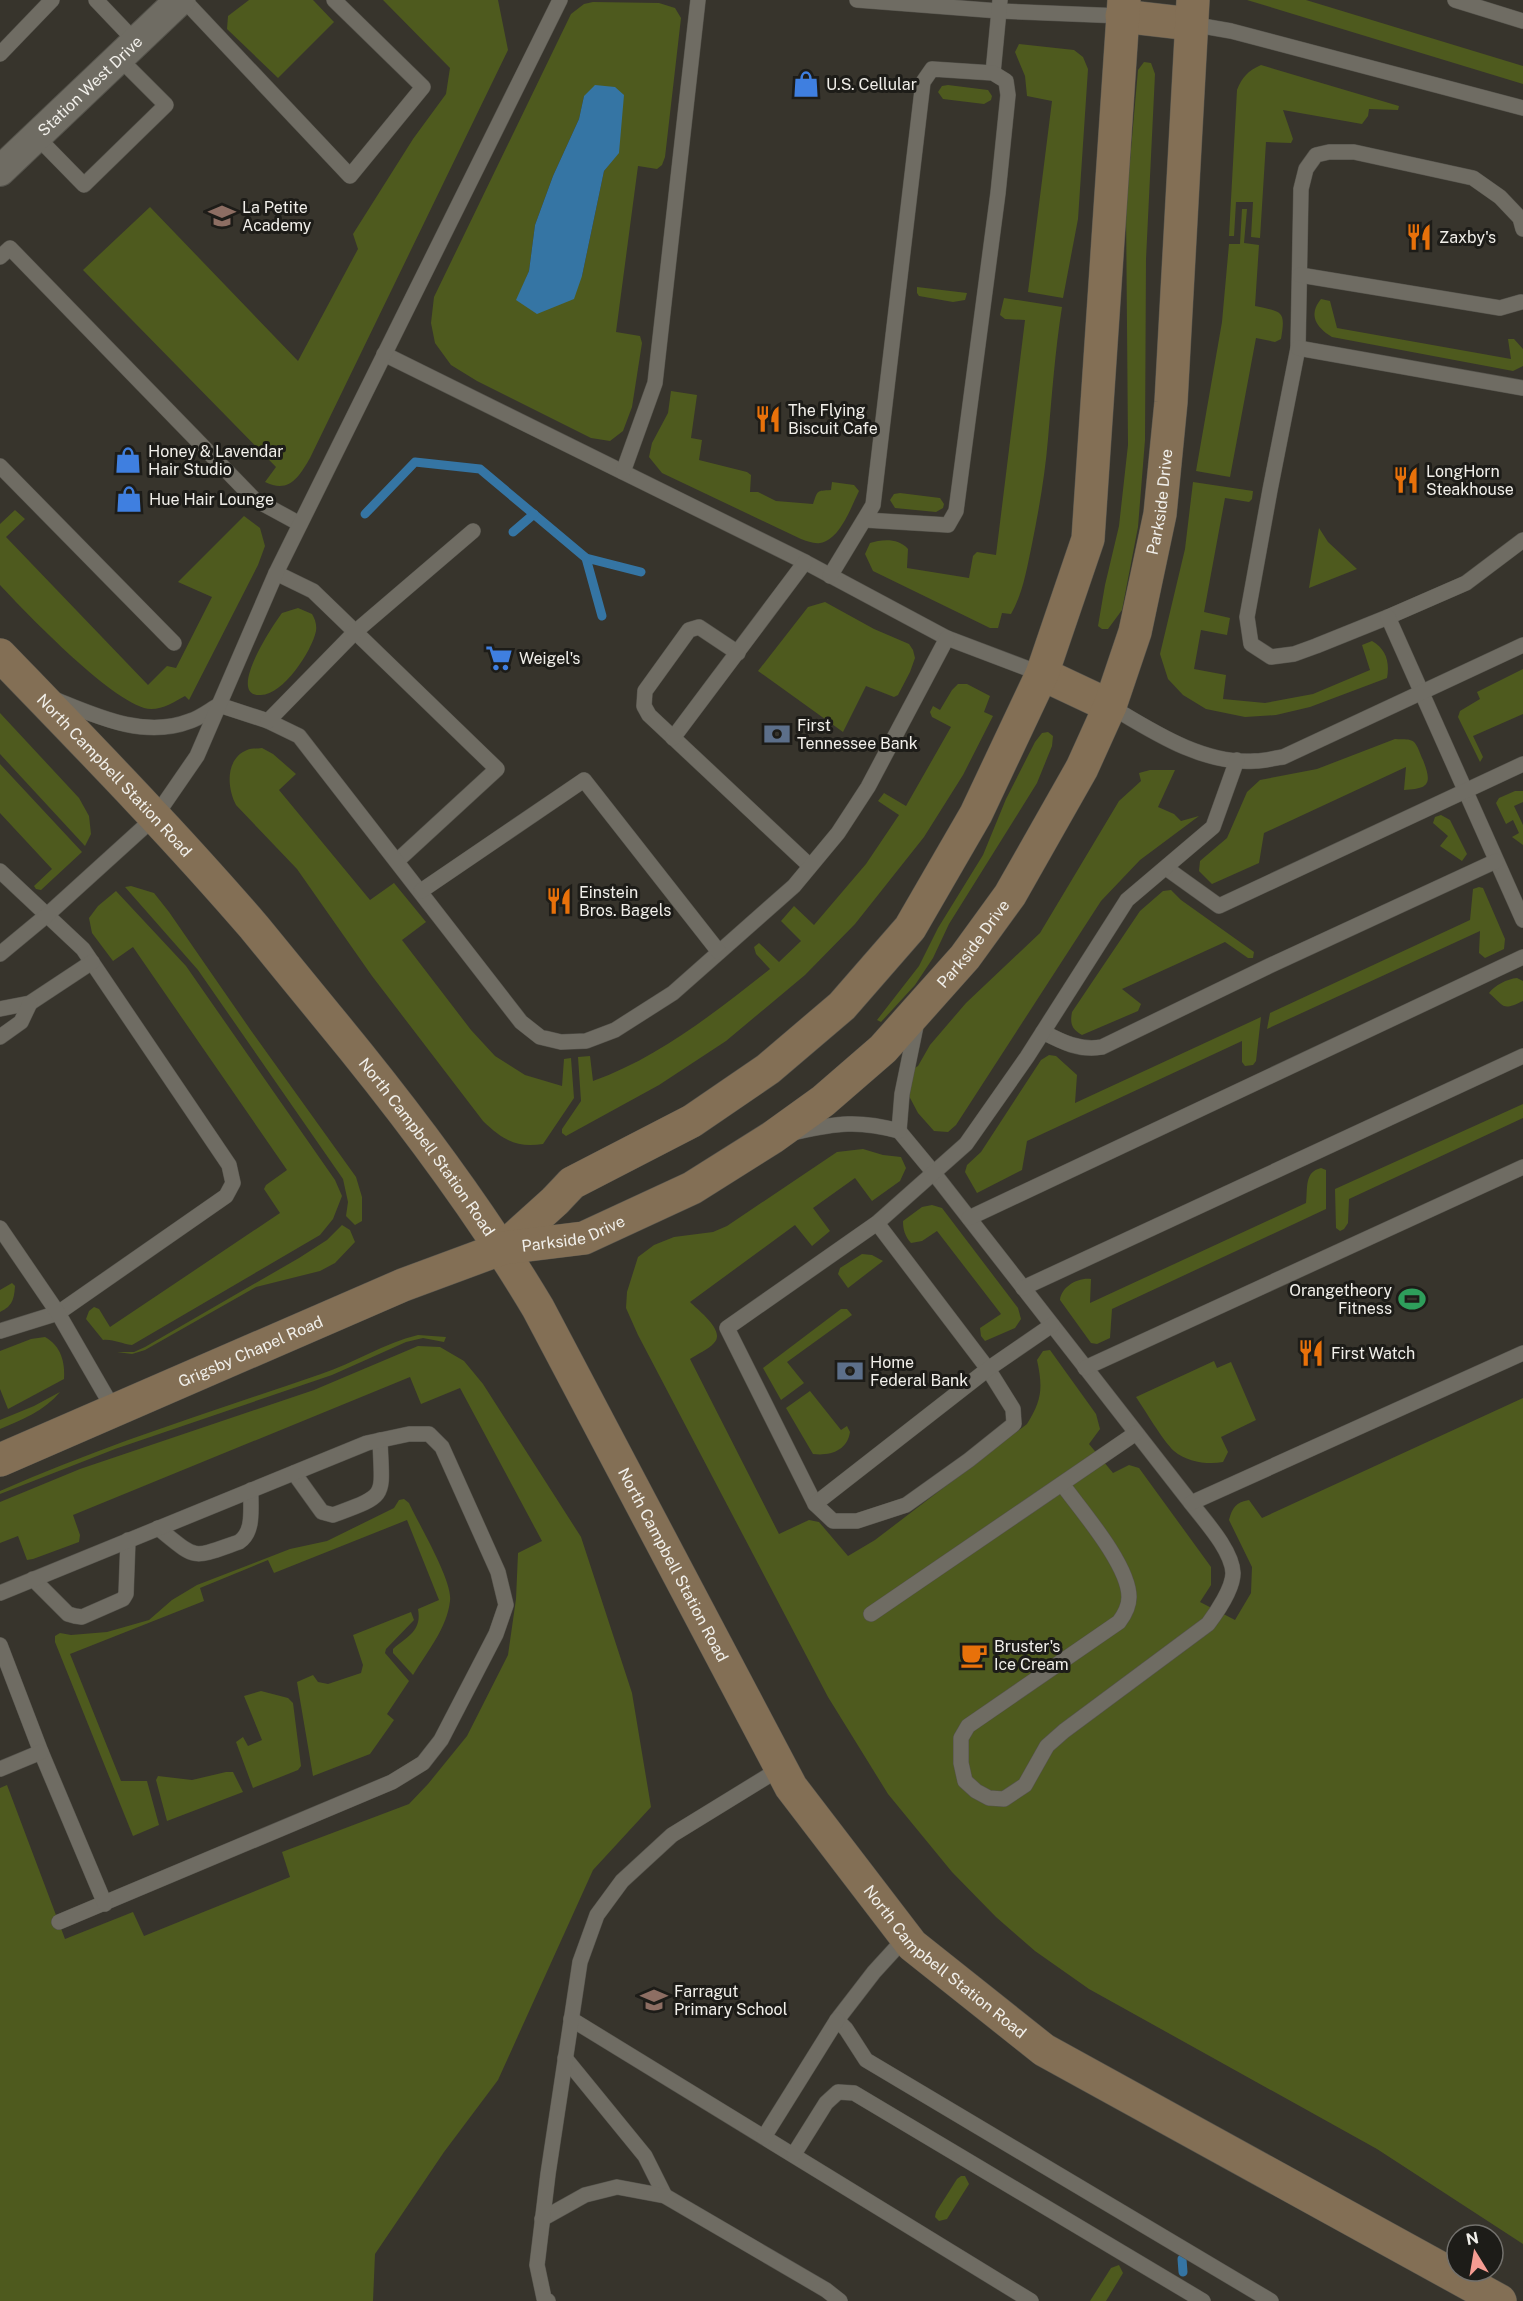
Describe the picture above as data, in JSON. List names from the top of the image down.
{
  "streets": {
    "street": [
      "Station West Drive",
      "Parkside Drive",
      "North Campbell Station Road",
      "Grigsby Chapel Road"
    ]
  },
  "crossings": [
    ["Parkside Drive", "North Campbell Station Road"],
    ["Parkside Drive", "Grigsby Chapel Road"],
    ["North Campbell Station Road", "Grigsby Chapel Road"]
  ],
  "places": {
    "shop": ["U.S. Cellular", "Honey & Lavendar Hair Studio", "Hue Hair Lounge"],
    "school or university": ["La Petite Academy", "Farragut Primary School"],
    "restaurant": [
      "Zaxby's",
      "The Flying Biscuit Cafe",
      "LongHorn Steakhouse",
      "Einstein Bros. Bagels",
      "First Watch"
    ],
    "supermarket": ["Weigel's"],
    "bank": ["First Tennessee Bank", "Home Federal Bank"],
    "sports": ["Orangetheory Fitness"],
    "cafe": ["Bruster's Ice Cream"]
  },
  "north": "top"
}
